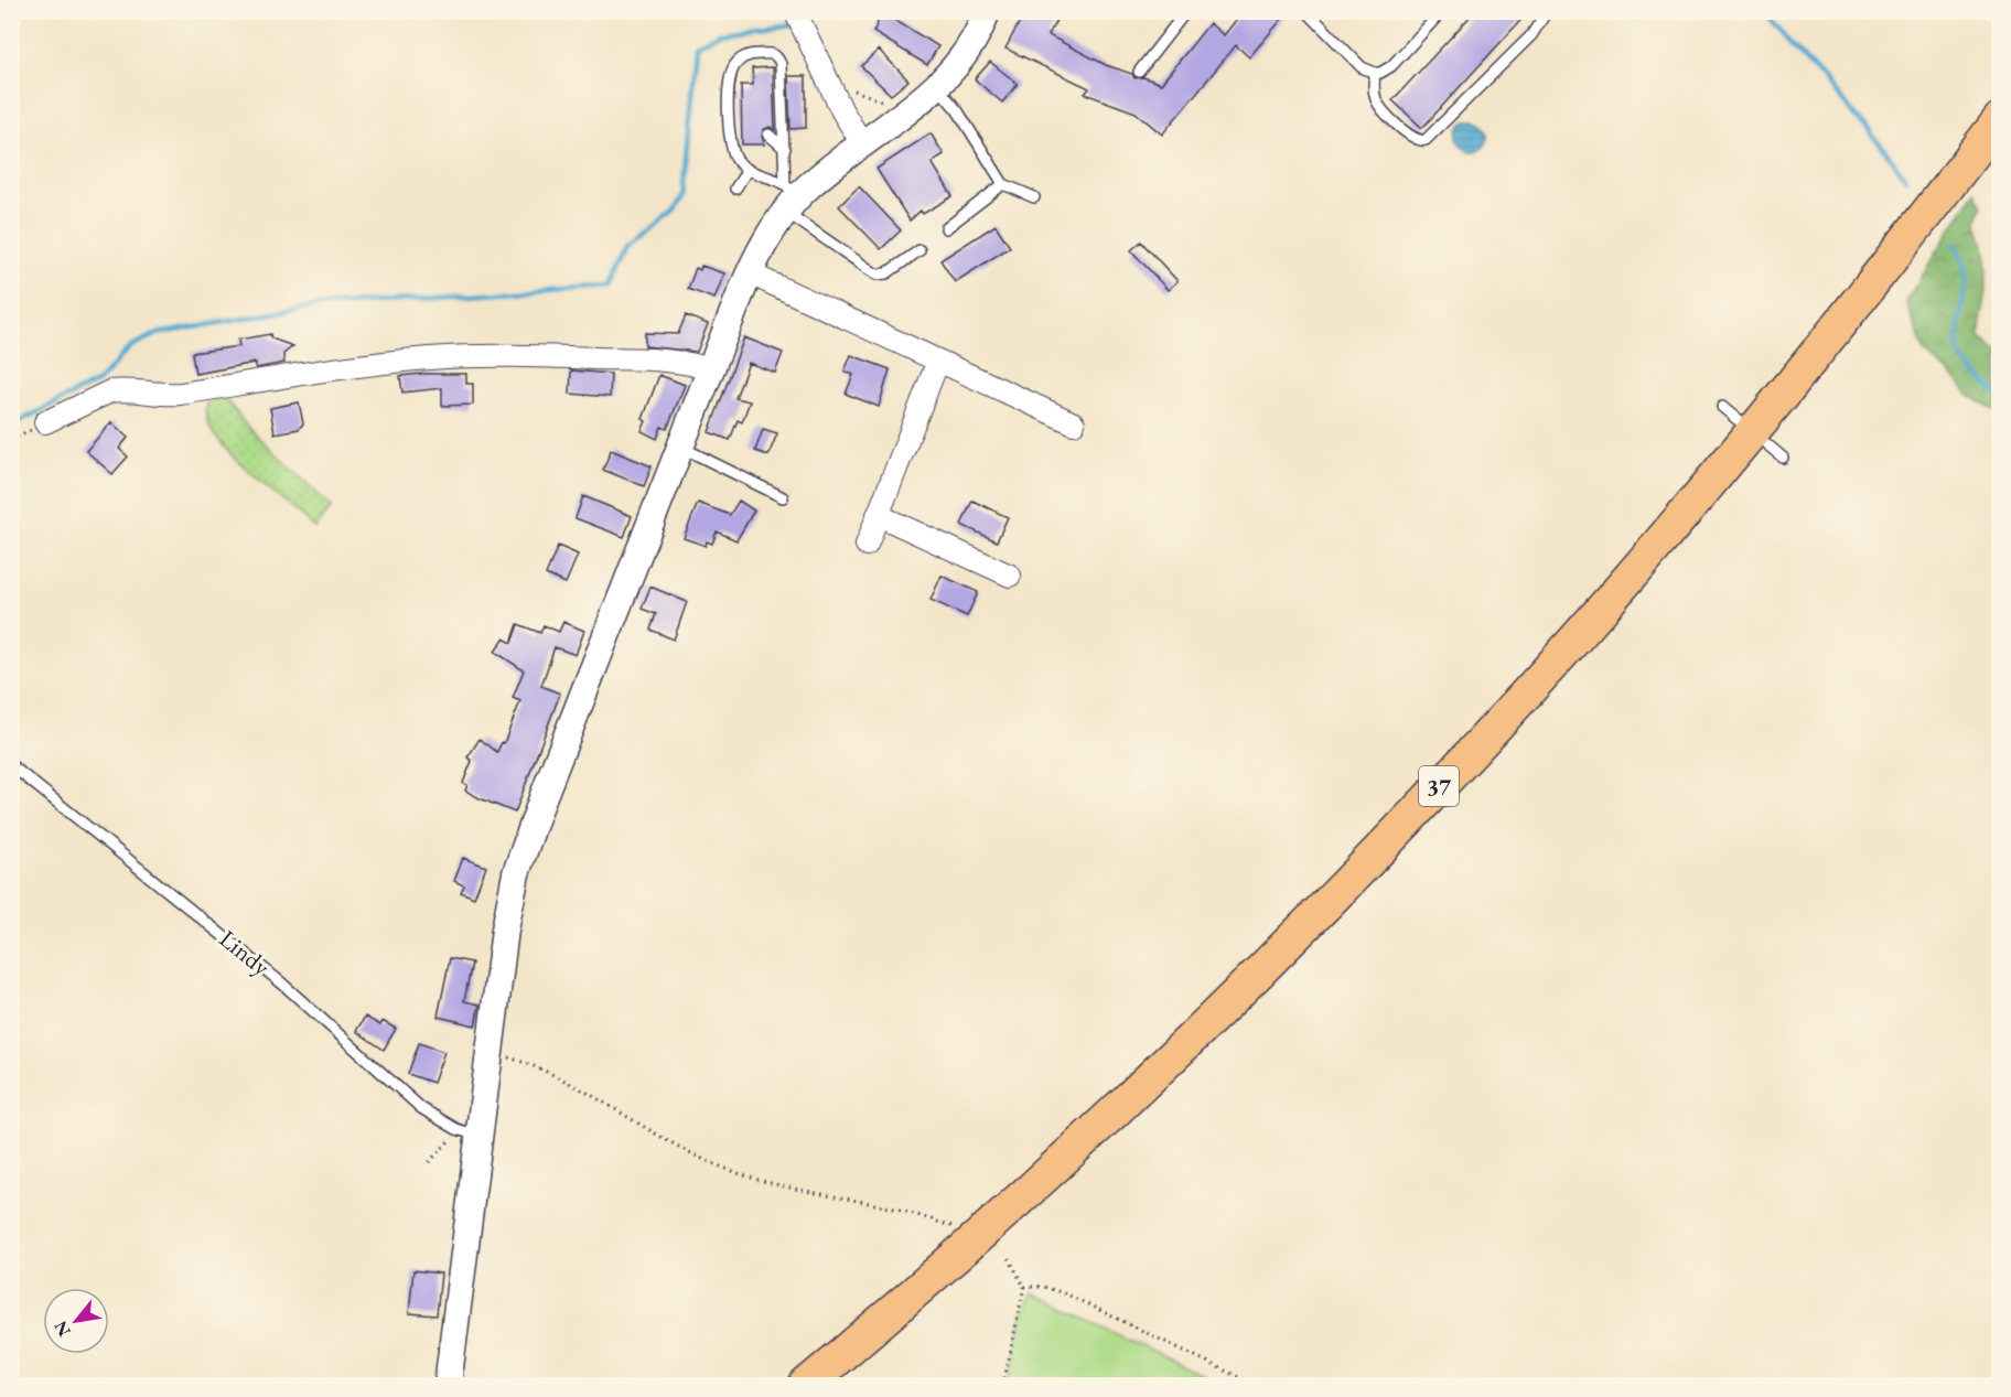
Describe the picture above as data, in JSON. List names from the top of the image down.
{
  "streets": {
    "main road": ["37"],
    "lane": ["Lindy"]
  },
  "north": "bottom left"
}
